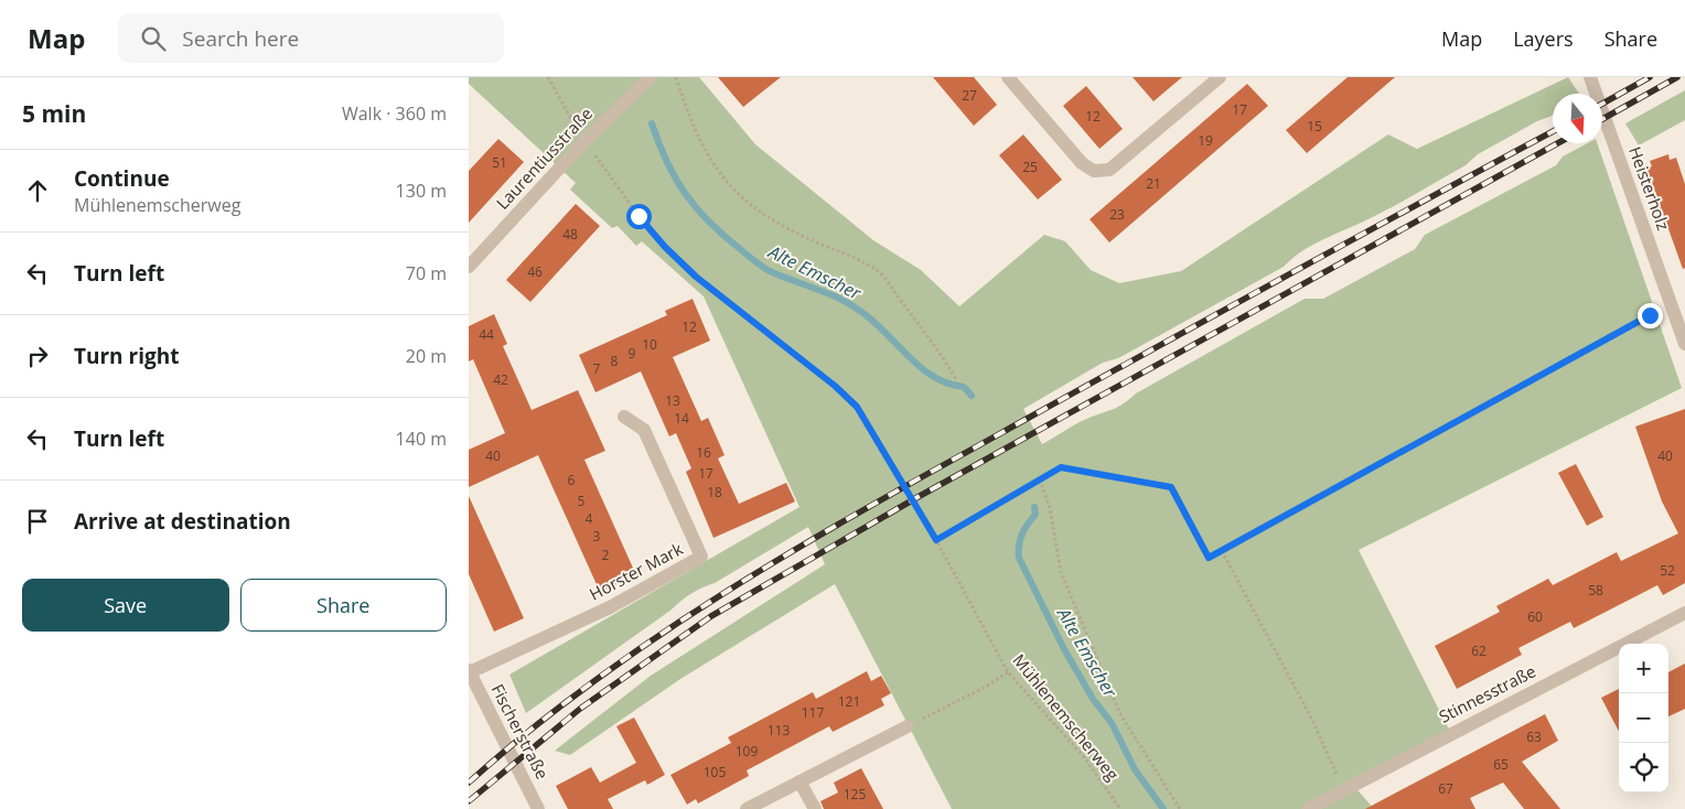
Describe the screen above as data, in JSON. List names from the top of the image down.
{
  "streets": {
    "street": [
      "Laurentiusstraße",
      "Heisterholz",
      "Horster Mark",
      "Stinnesstraße",
      "Fischerstraße"
    ],
    "path": ["Mühlenemscherweg"]
  },
  "crossings": [
    ["Laurentiusstraße", "Mühlenemscherweg"],
    ["Horster Mark", "Fischerstraße"]
  ],
  "water": ["Alte Emscher"],
  "house_numbers": [
    "27",
    "17",
    "12",
    "15",
    "19",
    "51",
    "25",
    "21",
    "23",
    "48",
    "46",
    "12",
    "44",
    "10",
    "9",
    "8",
    "7",
    "42",
    "13",
    "14",
    "16",
    "40",
    "40",
    "17",
    "6",
    "18",
    "5",
    "4",
    "3",
    "2",
    "52",
    "58",
    "60",
    "62",
    "121",
    "117",
    "113",
    "63",
    "109",
    "65",
    "105",
    "67",
    "125"
  ],
  "north": "bottom",
  "page": {
    "header": "Map",
    "search": "Search here",
    "nav": ["Map", "Layers", "Share"],
    "heading": ["5 min", "Walk · 360 m"],
    "list": [
      ["Continue", "Mühlenemscherweg", "130 m"],
      ["Turn left", "70 m"],
      ["Turn right", "20 m"],
      ["Turn left", "140 m"],
      "Arrive at destination"
    ],
    "buttons": ["Save", "Share"],
    "map_buttons": ["+", "−"]
  }
}
